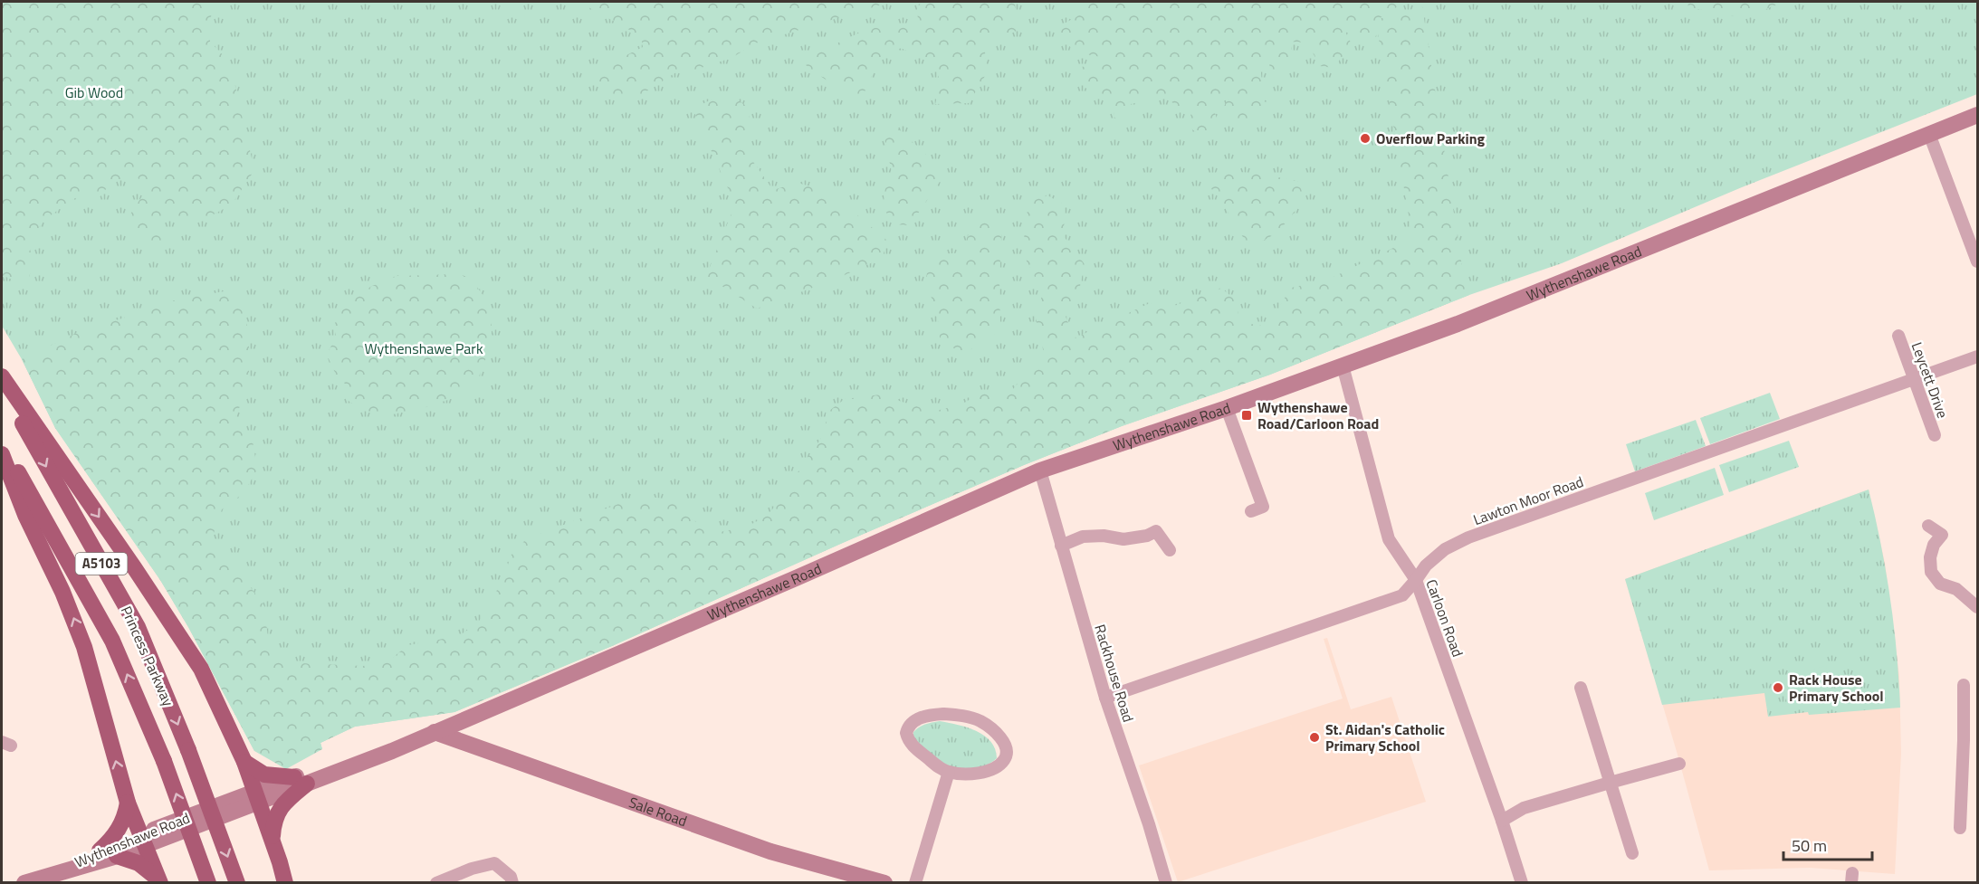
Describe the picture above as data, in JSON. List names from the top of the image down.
{
  "streets": {
    "highway": ["A5103", "Princess Parkway"],
    "main road": ["Wythenshawe Road", "Sale Road"],
    "street": [
      "Leycett Drive",
      "Lawton Moor Road",
      "Carloon Road",
      "Rackhouse Road"
    ]
  },
  "crossings": [
    ["Wythenshawe Road", "Carloon Road"],
    ["Wythenshawe Road", "Rackhouse Road"],
    ["Wythenshawe Road", "Sale Road"],
    ["Leycett Drive", "Lawton Moor Road"],
    ["Lawton Moor Road", "Carloon Road"],
    ["Lawton Moor Road", "Rackhouse Road"]
  ],
  "parks": ["Gib Wood", "Wythenshawe Park"],
  "places": {
    "other": ["Overflow Parking", "Rack House Primary School", "St. Aidan's Catholic Primary School"],
    "transit": ["Wythenshawe Road/Carloon Road"]
  },
  "scale_bar": "50 m"
}
